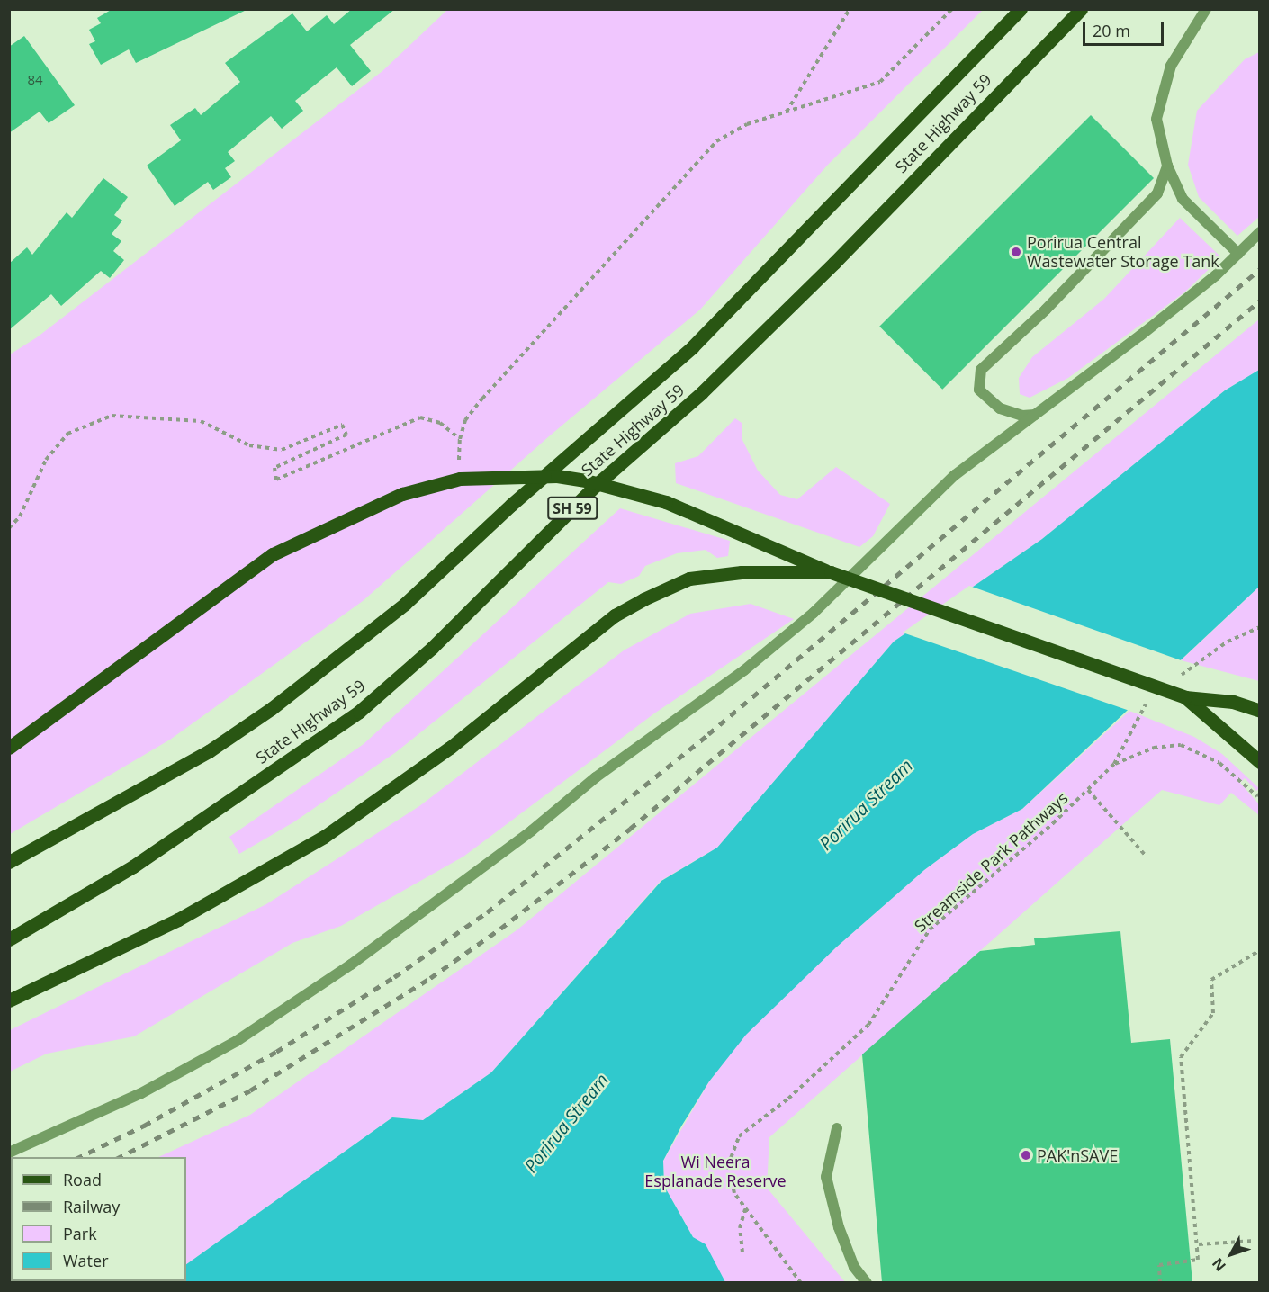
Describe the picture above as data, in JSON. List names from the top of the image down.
{
  "streets": {
    "main road": ["State Highway 59", "SH 59"],
    "path": ["Streamside Park Pathways"]
  },
  "water": ["Porirua Stream"],
  "parks": ["Wi Neera Esplanade Reserve"],
  "places": ["Porirua Central Wastewater Storage Tank", "PAK'nSAVE"],
  "house_numbers": ["84"],
  "legend": [
    "Road",
    "Railway",
    "Park",
    "Water"
  ],
  "scale_bar": "20 m",
  "north": "bottom left"
}
